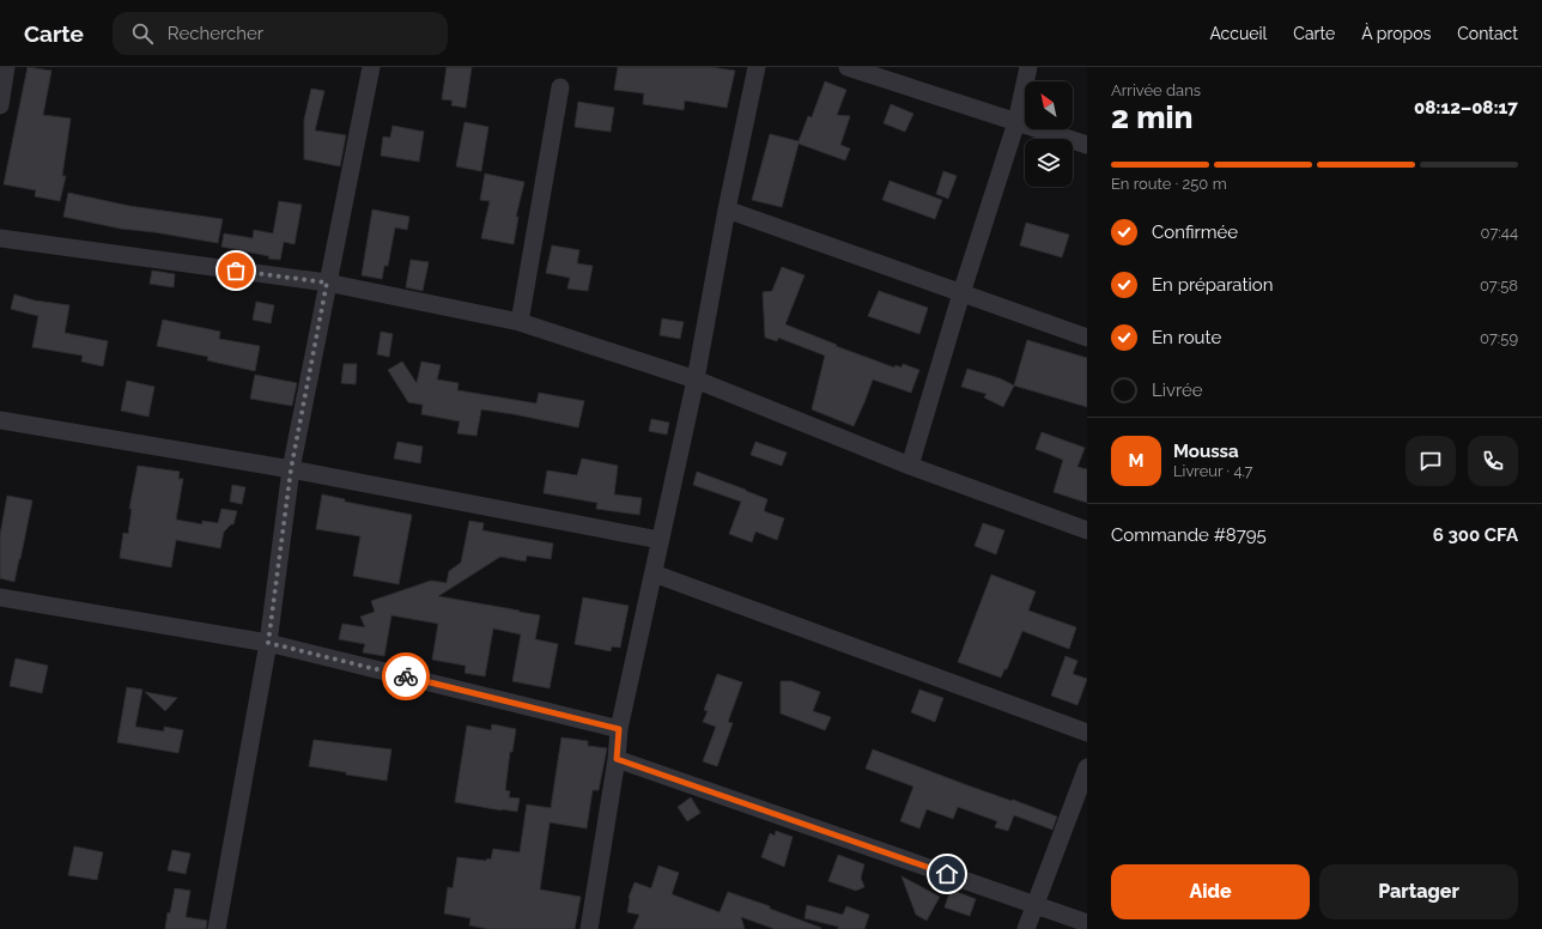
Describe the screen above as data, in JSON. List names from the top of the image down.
{
  "north": "top left",
  "page": {
    "header": "Carte",
    "search": "Rechercher",
    "nav": [
      "Accueil",
      "Carte",
      "À propos",
      "Contact"
    ],
    "heading": ["2 min", "Arrivée dans", "08:12–08:17"],
    "panel": [
      "Moussa",
      "Livreur · 4.7",
      "Commande #8795",
      "6 300 CFA"
    ],
    "bar": "En route · 250 m",
    "list": [
      ["Confirmée", "07:44"],
      ["En préparation", "07:58"],
      ["En route", "07:59"],
      "Livrée"
    ],
    "round": "M",
    "buttons": ["Aide", "Partager"]
  }
}
